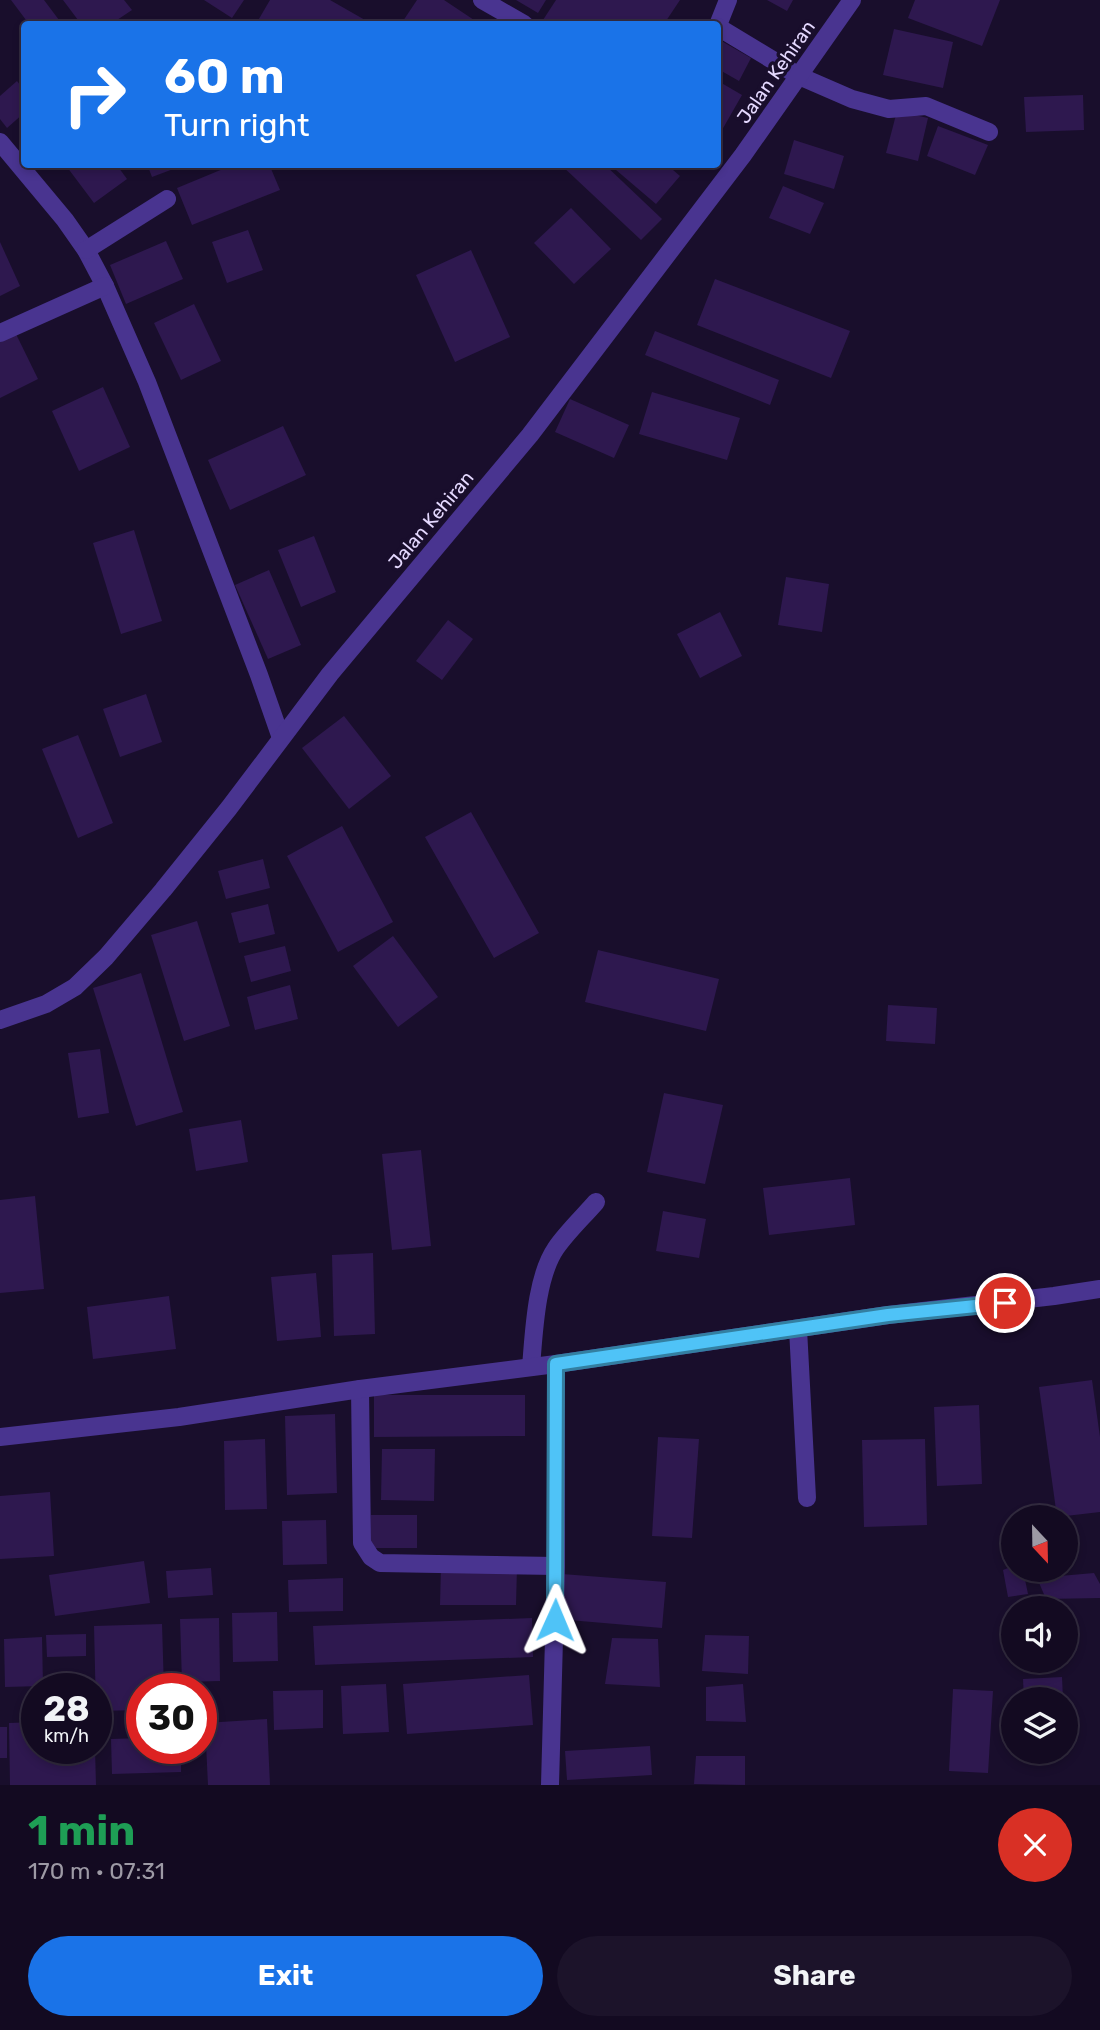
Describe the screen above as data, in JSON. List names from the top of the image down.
{
  "streets": {
    "street": ["Jalan Kehiran"]
  },
  "north": "bottom",
  "page": {
    "turn": ["60 m", "Turn right"],
    "speed": "28 km/h",
    "limit": "30",
    "heading": ["1 min", "170 m · 07:31"],
    "buttons": ["Exit", "Share"]
  }
}
